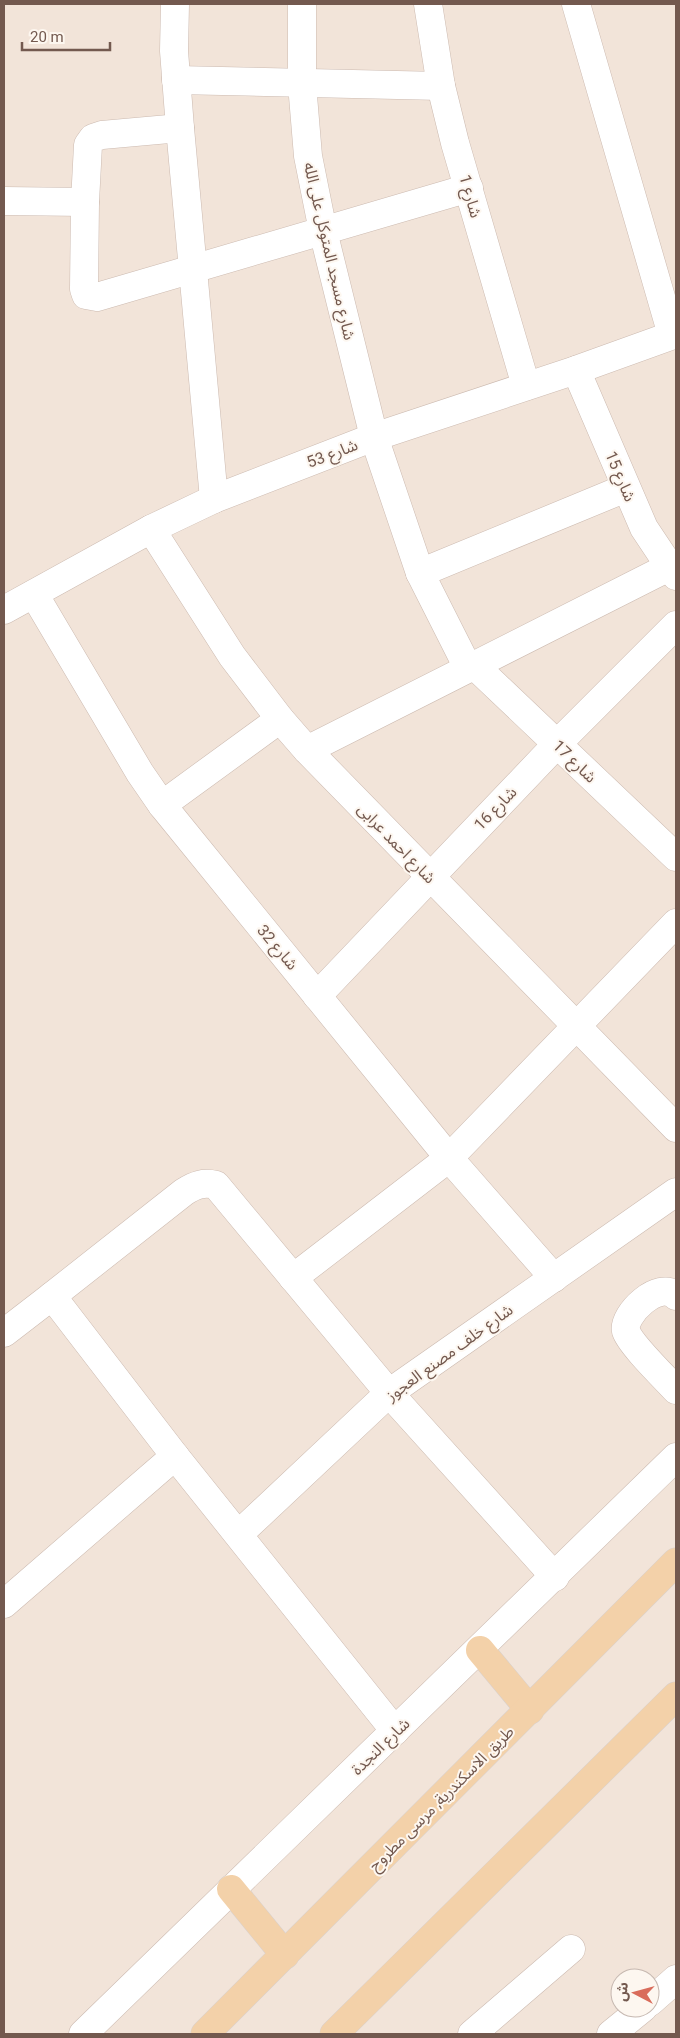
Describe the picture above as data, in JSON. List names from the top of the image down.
{
  "streets": {
    "main road": ["طريق الاسكندرية, مرسى مطروح"],
    "street": [
      "شارع 1",
      "شارع مسجد المتوكل على الله",
      "شارع 53",
      "شارع 15",
      "شارع 17",
      "شارع 16",
      "شارع احمد عرابى",
      "شارع 32",
      "شارع خلف مصنع العجوز",
      "شارع النجدة"
    ]
  },
  "crossings": [
    ["شارع 1", "شارع 53"],
    ["شارع مسجد المتوكل على الله", "شارع 53"],
    ["شارع مسجد المتوكل على الله", "شارع 17"],
    ["شارع 53", "شارع 15"],
    ["شارع 53", "شارع احمد عرابى"],
    ["شارع 53", "شارع 32"],
    ["شارع 17", "شارع 16"],
    ["شارع 16", "شارع احمد عرابى"],
    ["شارع 16", "شارع 32"],
    ["شارع 32", "شارع خلف مصنع العجوز"]
  ],
  "scale_bar": "20 m",
  "north": "left"
}
